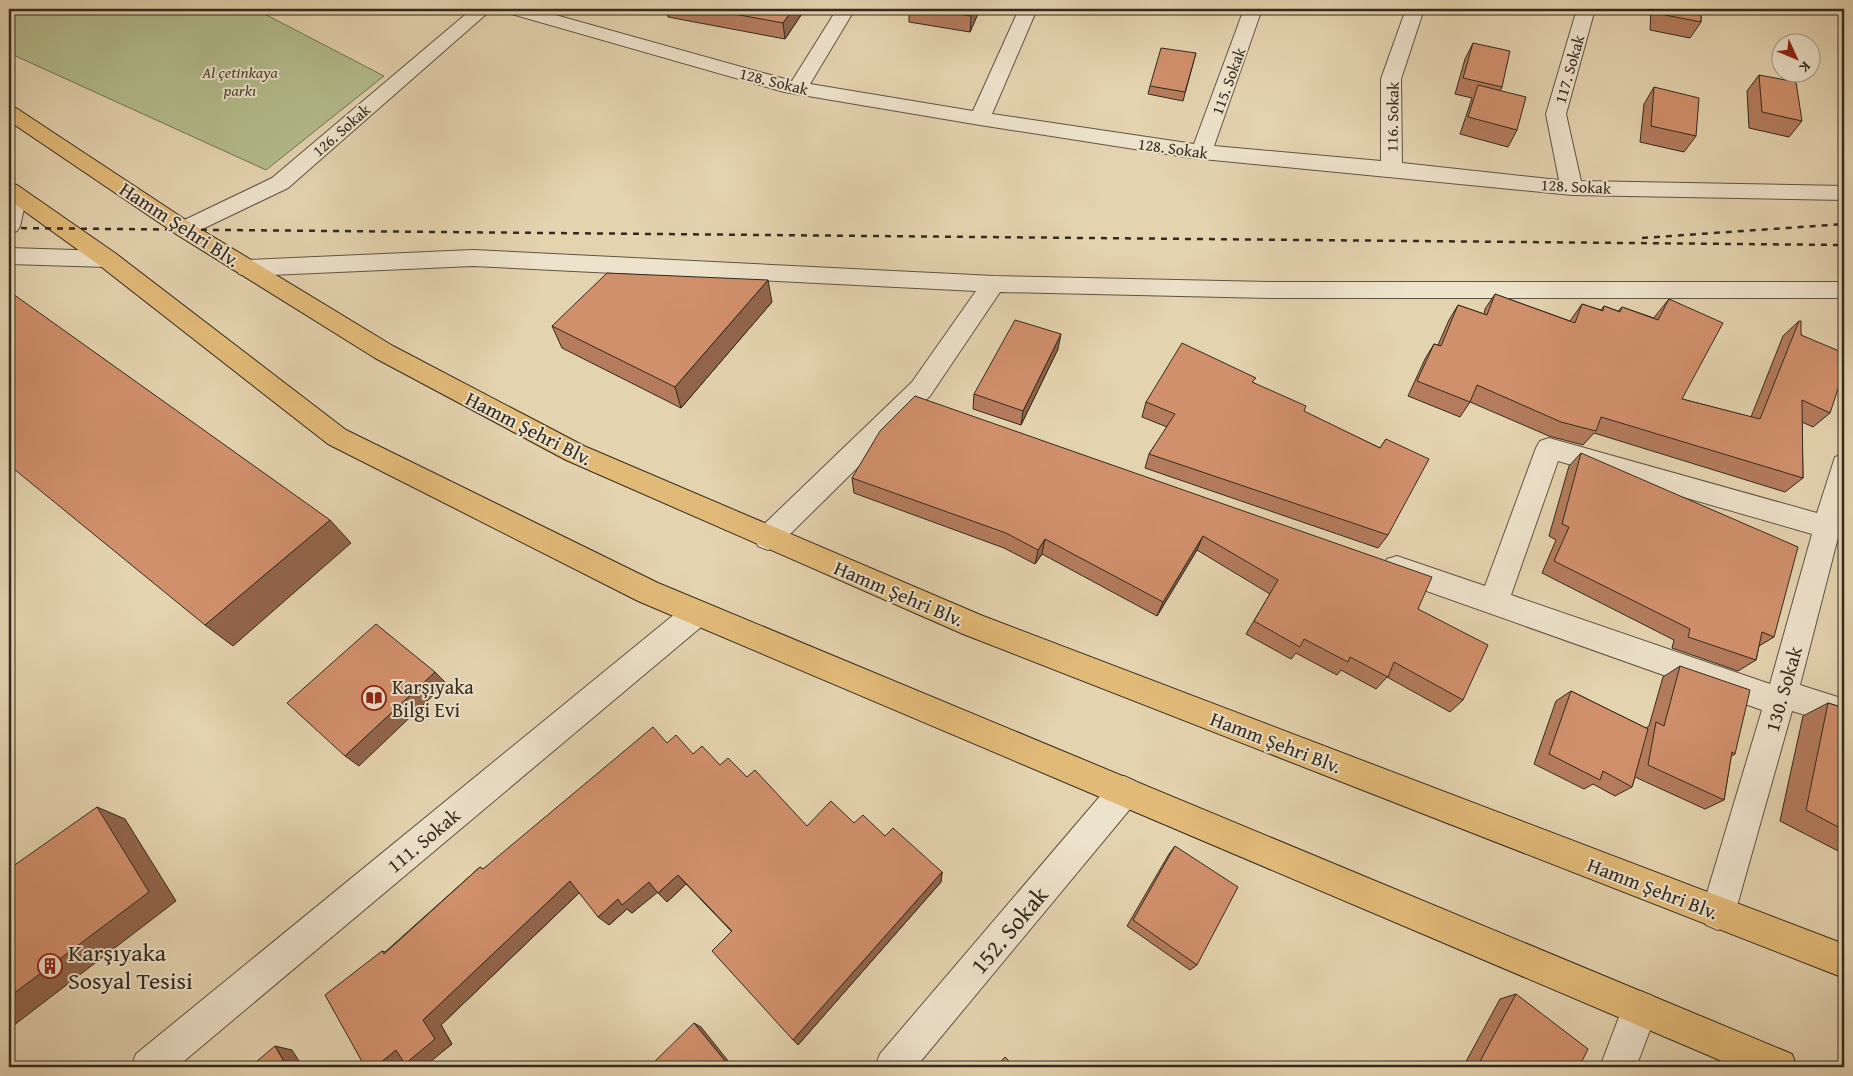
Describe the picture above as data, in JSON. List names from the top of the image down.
{
  "streets": {
    "main road": ["Hamm Şehri Blv."],
    "street": [
      "117. Sokak",
      "128. Sokak",
      "115. Sokak",
      "116. Sokak",
      "126. Sokak",
      "130. Sokak",
      "111. Sokak",
      "152. Sokak"
    ]
  },
  "crossings": [
    ["117. Sokak", "128. Sokak"],
    ["128. Sokak", "115. Sokak"],
    ["128. Sokak", "116. Sokak"],
    ["126. Sokak", "Hamm Şehri Blv."],
    ["Hamm Şehri Blv.", "130. Sokak"]
  ],
  "parks": ["Al çetinkaya parkı"],
  "places": {
    "library": ["Karşıyaka Bilgi Evi"],
    "building": ["Karşıyaka Sosyal Tesisi"]
  },
  "north": "bottom right"
}
